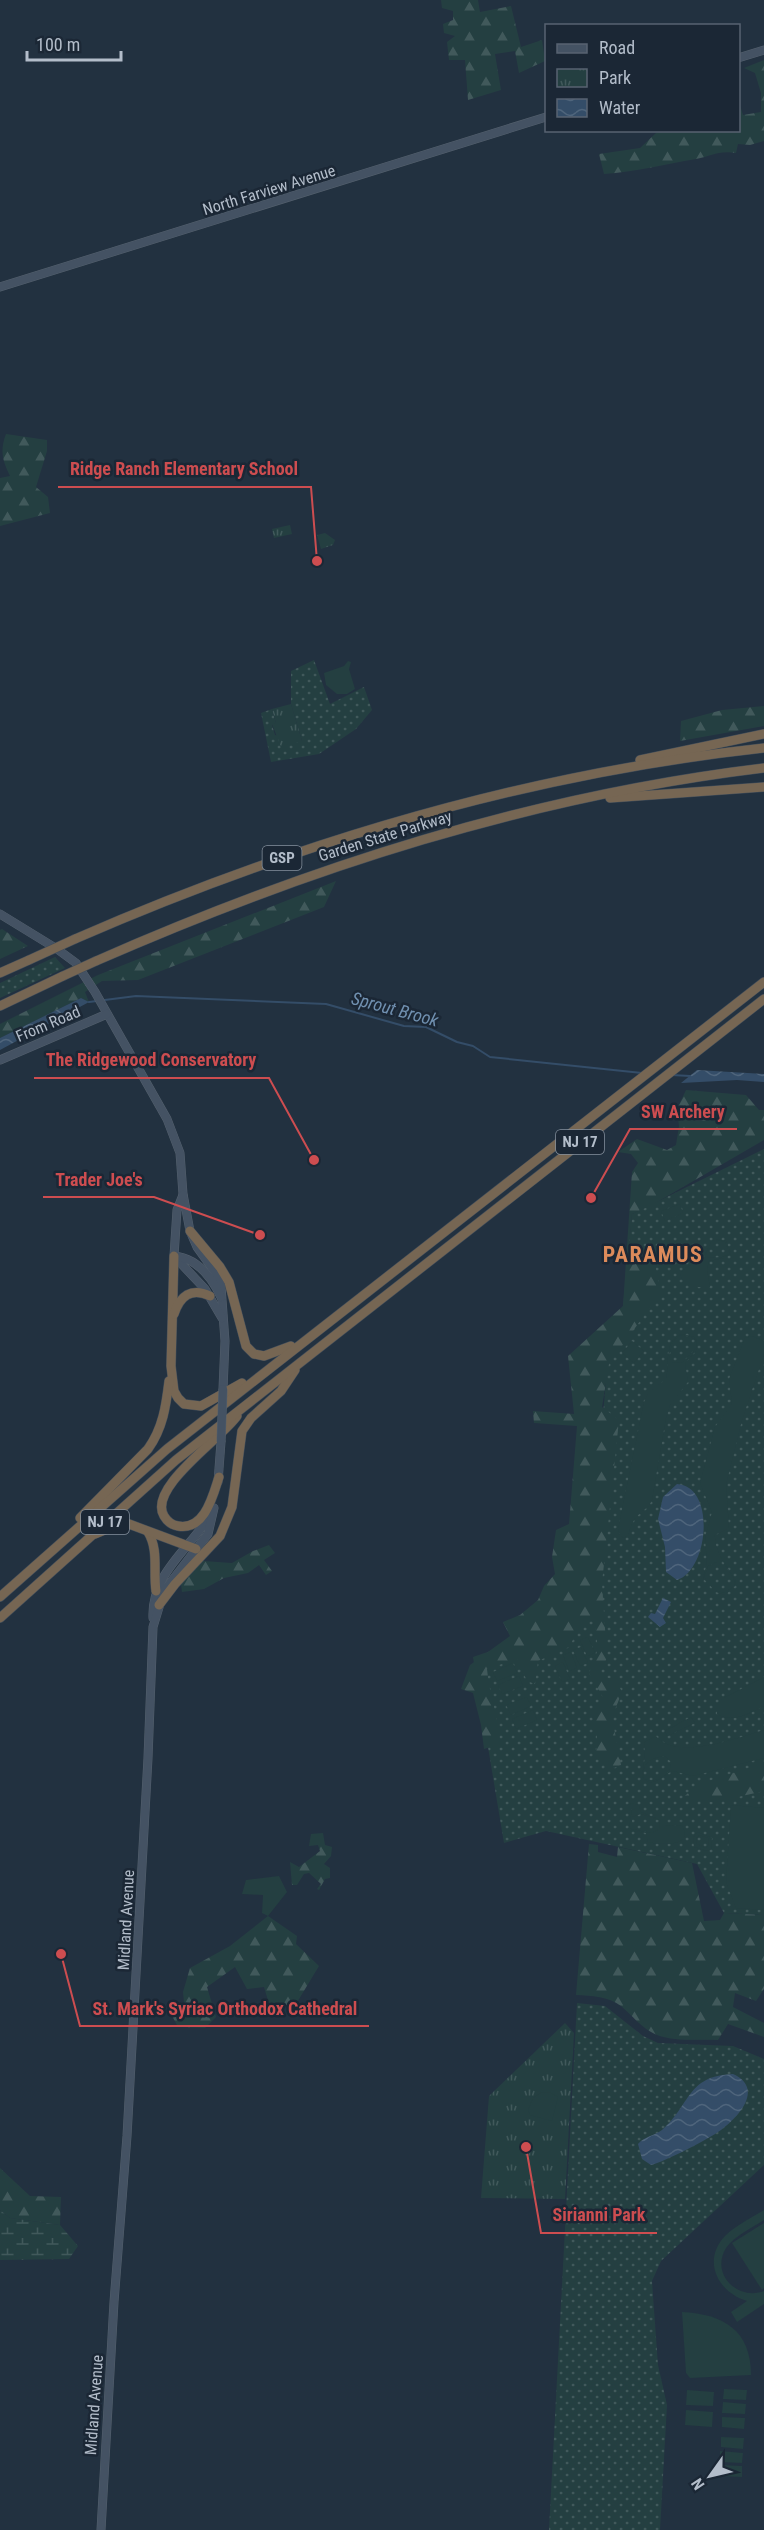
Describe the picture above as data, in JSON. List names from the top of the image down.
{
  "streets": {
    "highway": ["Garden State Parkway", "GSP", "NJ 17"],
    "street": ["North Farview Avenue", "From Road", "Midland Avenue"]
  },
  "districts": ["PARAMUS"],
  "water": ["Sprout Brook"],
  "places": [
    "Ridge Ranch Elementary School",
    "The Ridgewood Conservatory",
    "SW Archery",
    "Trader Joe's",
    "St. Mark's Syriac Orthodox Cathedral",
    "Sirianni Park"
  ],
  "legend": ["Road", "Park", "Water"],
  "scale_bar": "100 m",
  "north": "bottom left"
}
